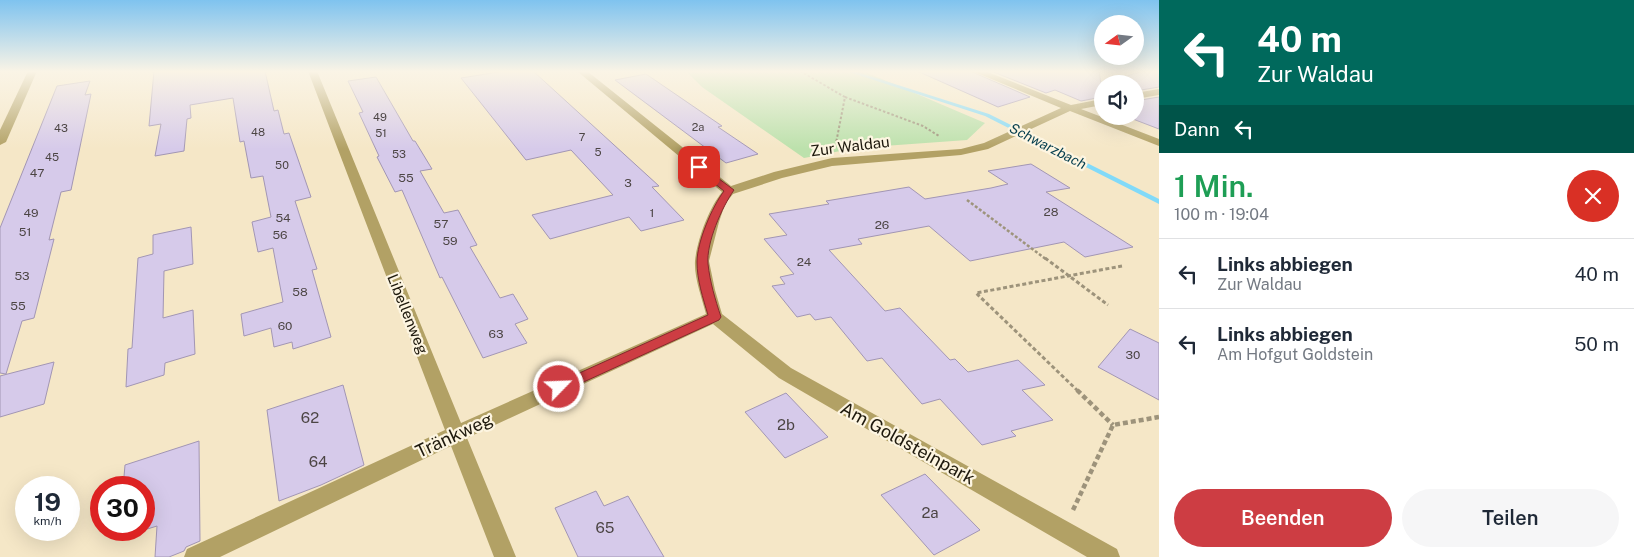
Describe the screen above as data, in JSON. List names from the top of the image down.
{
  "streets": {
    "street": [
      "Zur Waldau",
      "Libellenweg",
      "Tränkweg",
      "Am Goldsteinpark"
    ]
  },
  "crossings": [
    ["Libellenweg", "Tränkweg"],
    ["Tränkweg", "Am Goldsteinpark"]
  ],
  "water": ["Schwarzbach"],
  "house_numbers": [
    "49",
    "2a",
    "43",
    "48",
    "51",
    "7",
    "5",
    "53",
    "45",
    "50",
    "47",
    "55",
    "3",
    "28",
    "49",
    "1",
    "54",
    "57",
    "26",
    "51",
    "56",
    "59",
    "24",
    "53",
    "58",
    "55",
    "60",
    "63",
    "30",
    "62",
    "2b",
    "64",
    "2a",
    "65"
  ],
  "north": "left",
  "page": {
    "turn": ["40 m", "Zur Waldau"],
    "then": "Dann",
    "heading": ["1 Min.", "100 m · 19:04"],
    "list": [
      {
        "name": "Links abbiegen",
        "note": "Zur Waldau",
        "value": "40 m"
      },
      {
        "name": "Links abbiegen",
        "note": "Am Hofgut Goldstein",
        "value": "50 m"
      }
    ],
    "speed": "19 km/h",
    "limit": "30",
    "buttons": ["Beenden", "Teilen"]
  }
}
